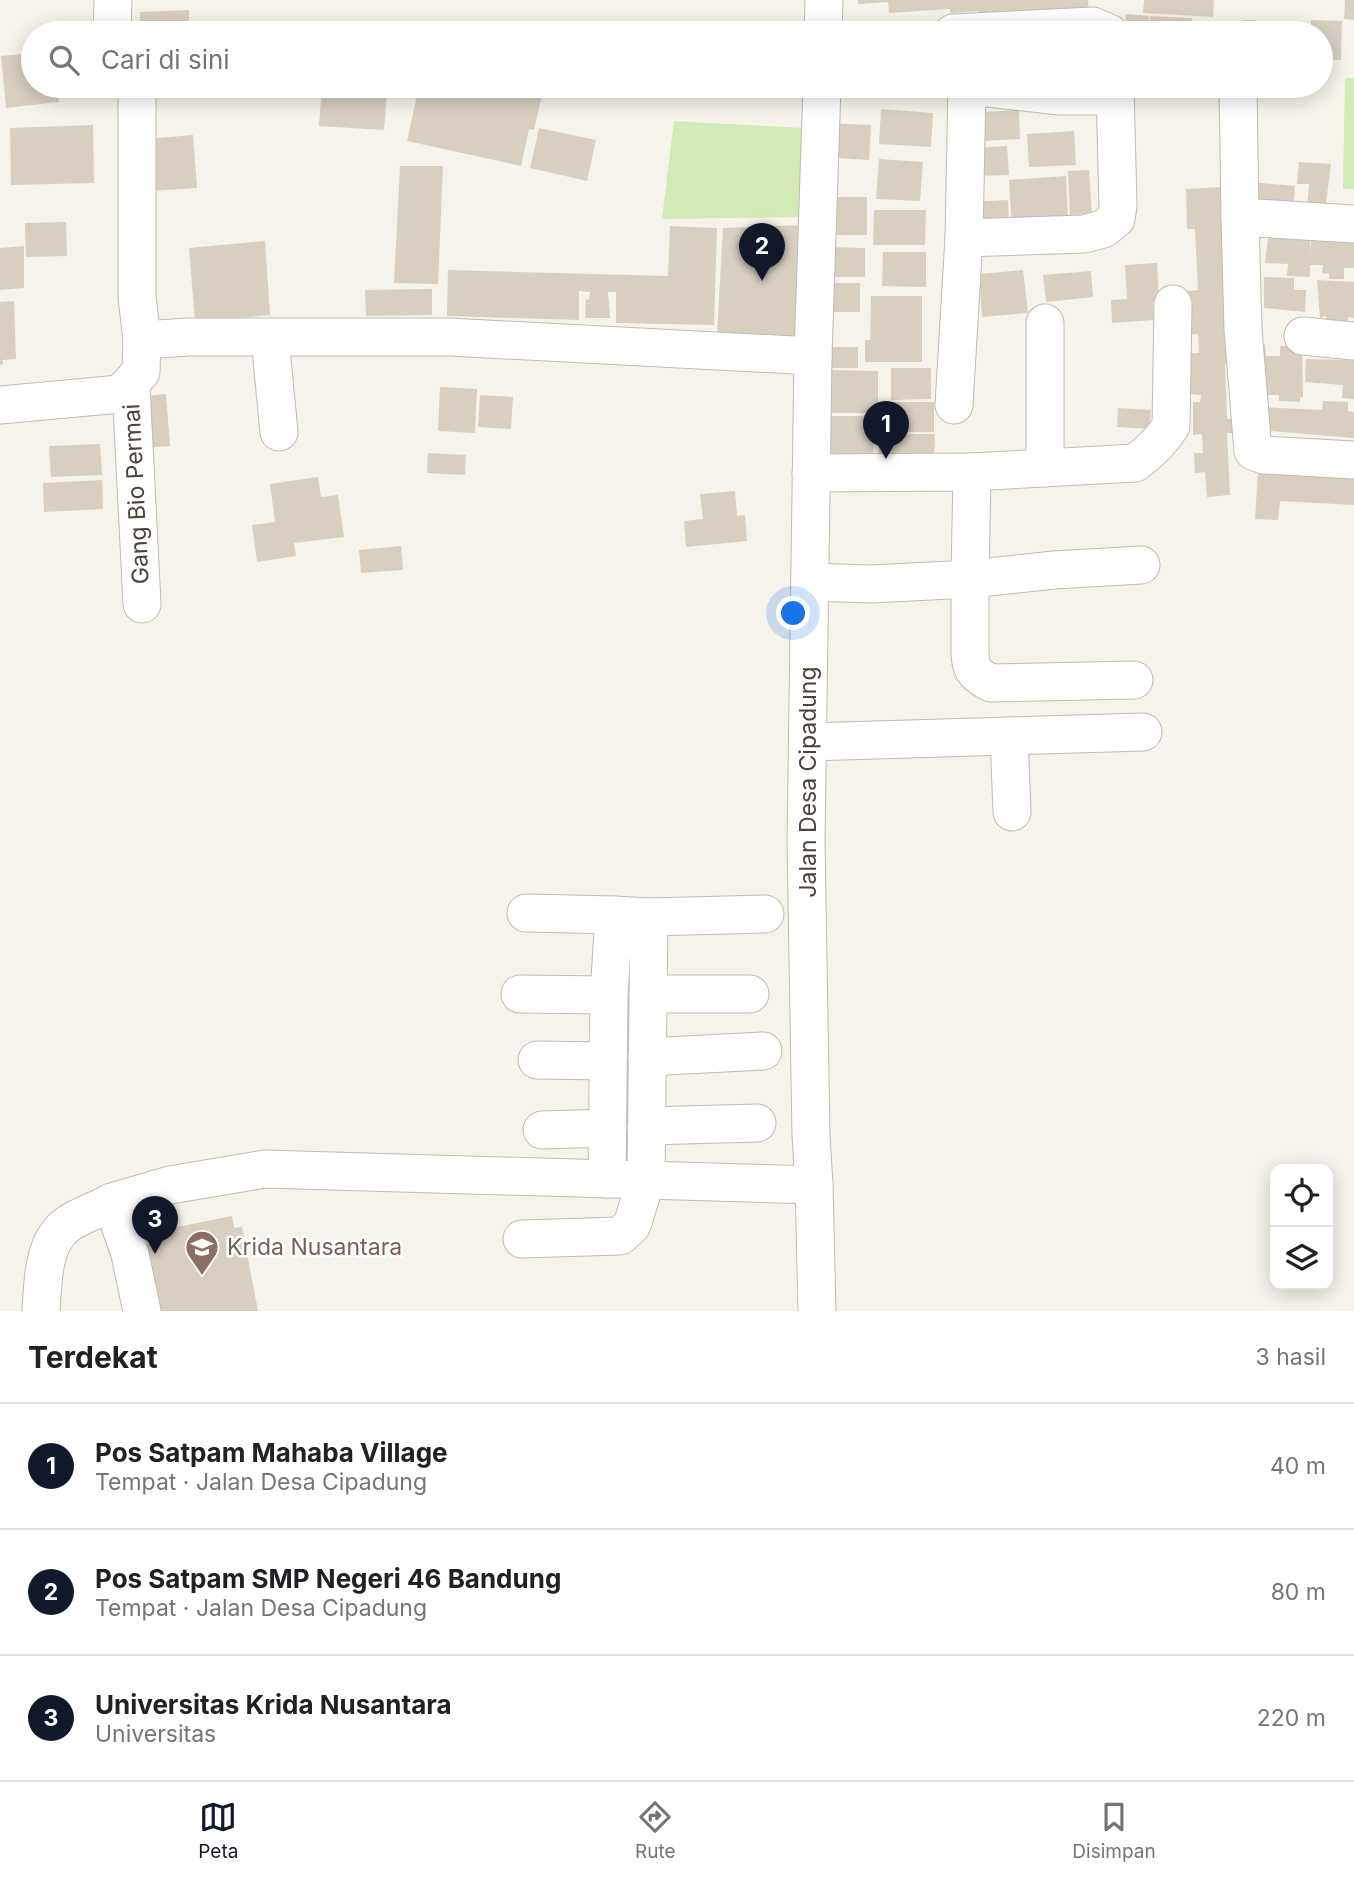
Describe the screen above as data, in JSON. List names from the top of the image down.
{
  "streets": {
    "street": ["Gang Bio Permai", "Jalan Desa Cipadung"]
  },
  "places": {
    "school or university": ["Krida Nusantara"]
  },
  "page": {
    "search": "Cari di sini",
    "pins": ["2", "1", "3"],
    "heading": ["Terdekat", "3 hasil"],
    "list": [
      {
        "mark": "1",
        "name": "Pos Satpam Mahaba Village",
        "note": "Tempat · Jalan Desa Cipadung",
        "value": "40 m"
      },
      {
        "mark": "2",
        "name": "Pos Satpam SMP Negeri 46 Bandung",
        "note": "Tempat · Jalan Desa Cipadung",
        "value": "80 m"
      },
      {
        "mark": "3",
        "name": "Universitas Krida Nusantara",
        "note": "Universitas",
        "value": "220 m"
      }
    ],
    "nav": ["Peta", "Rute", "Disimpan"]
  }
}
